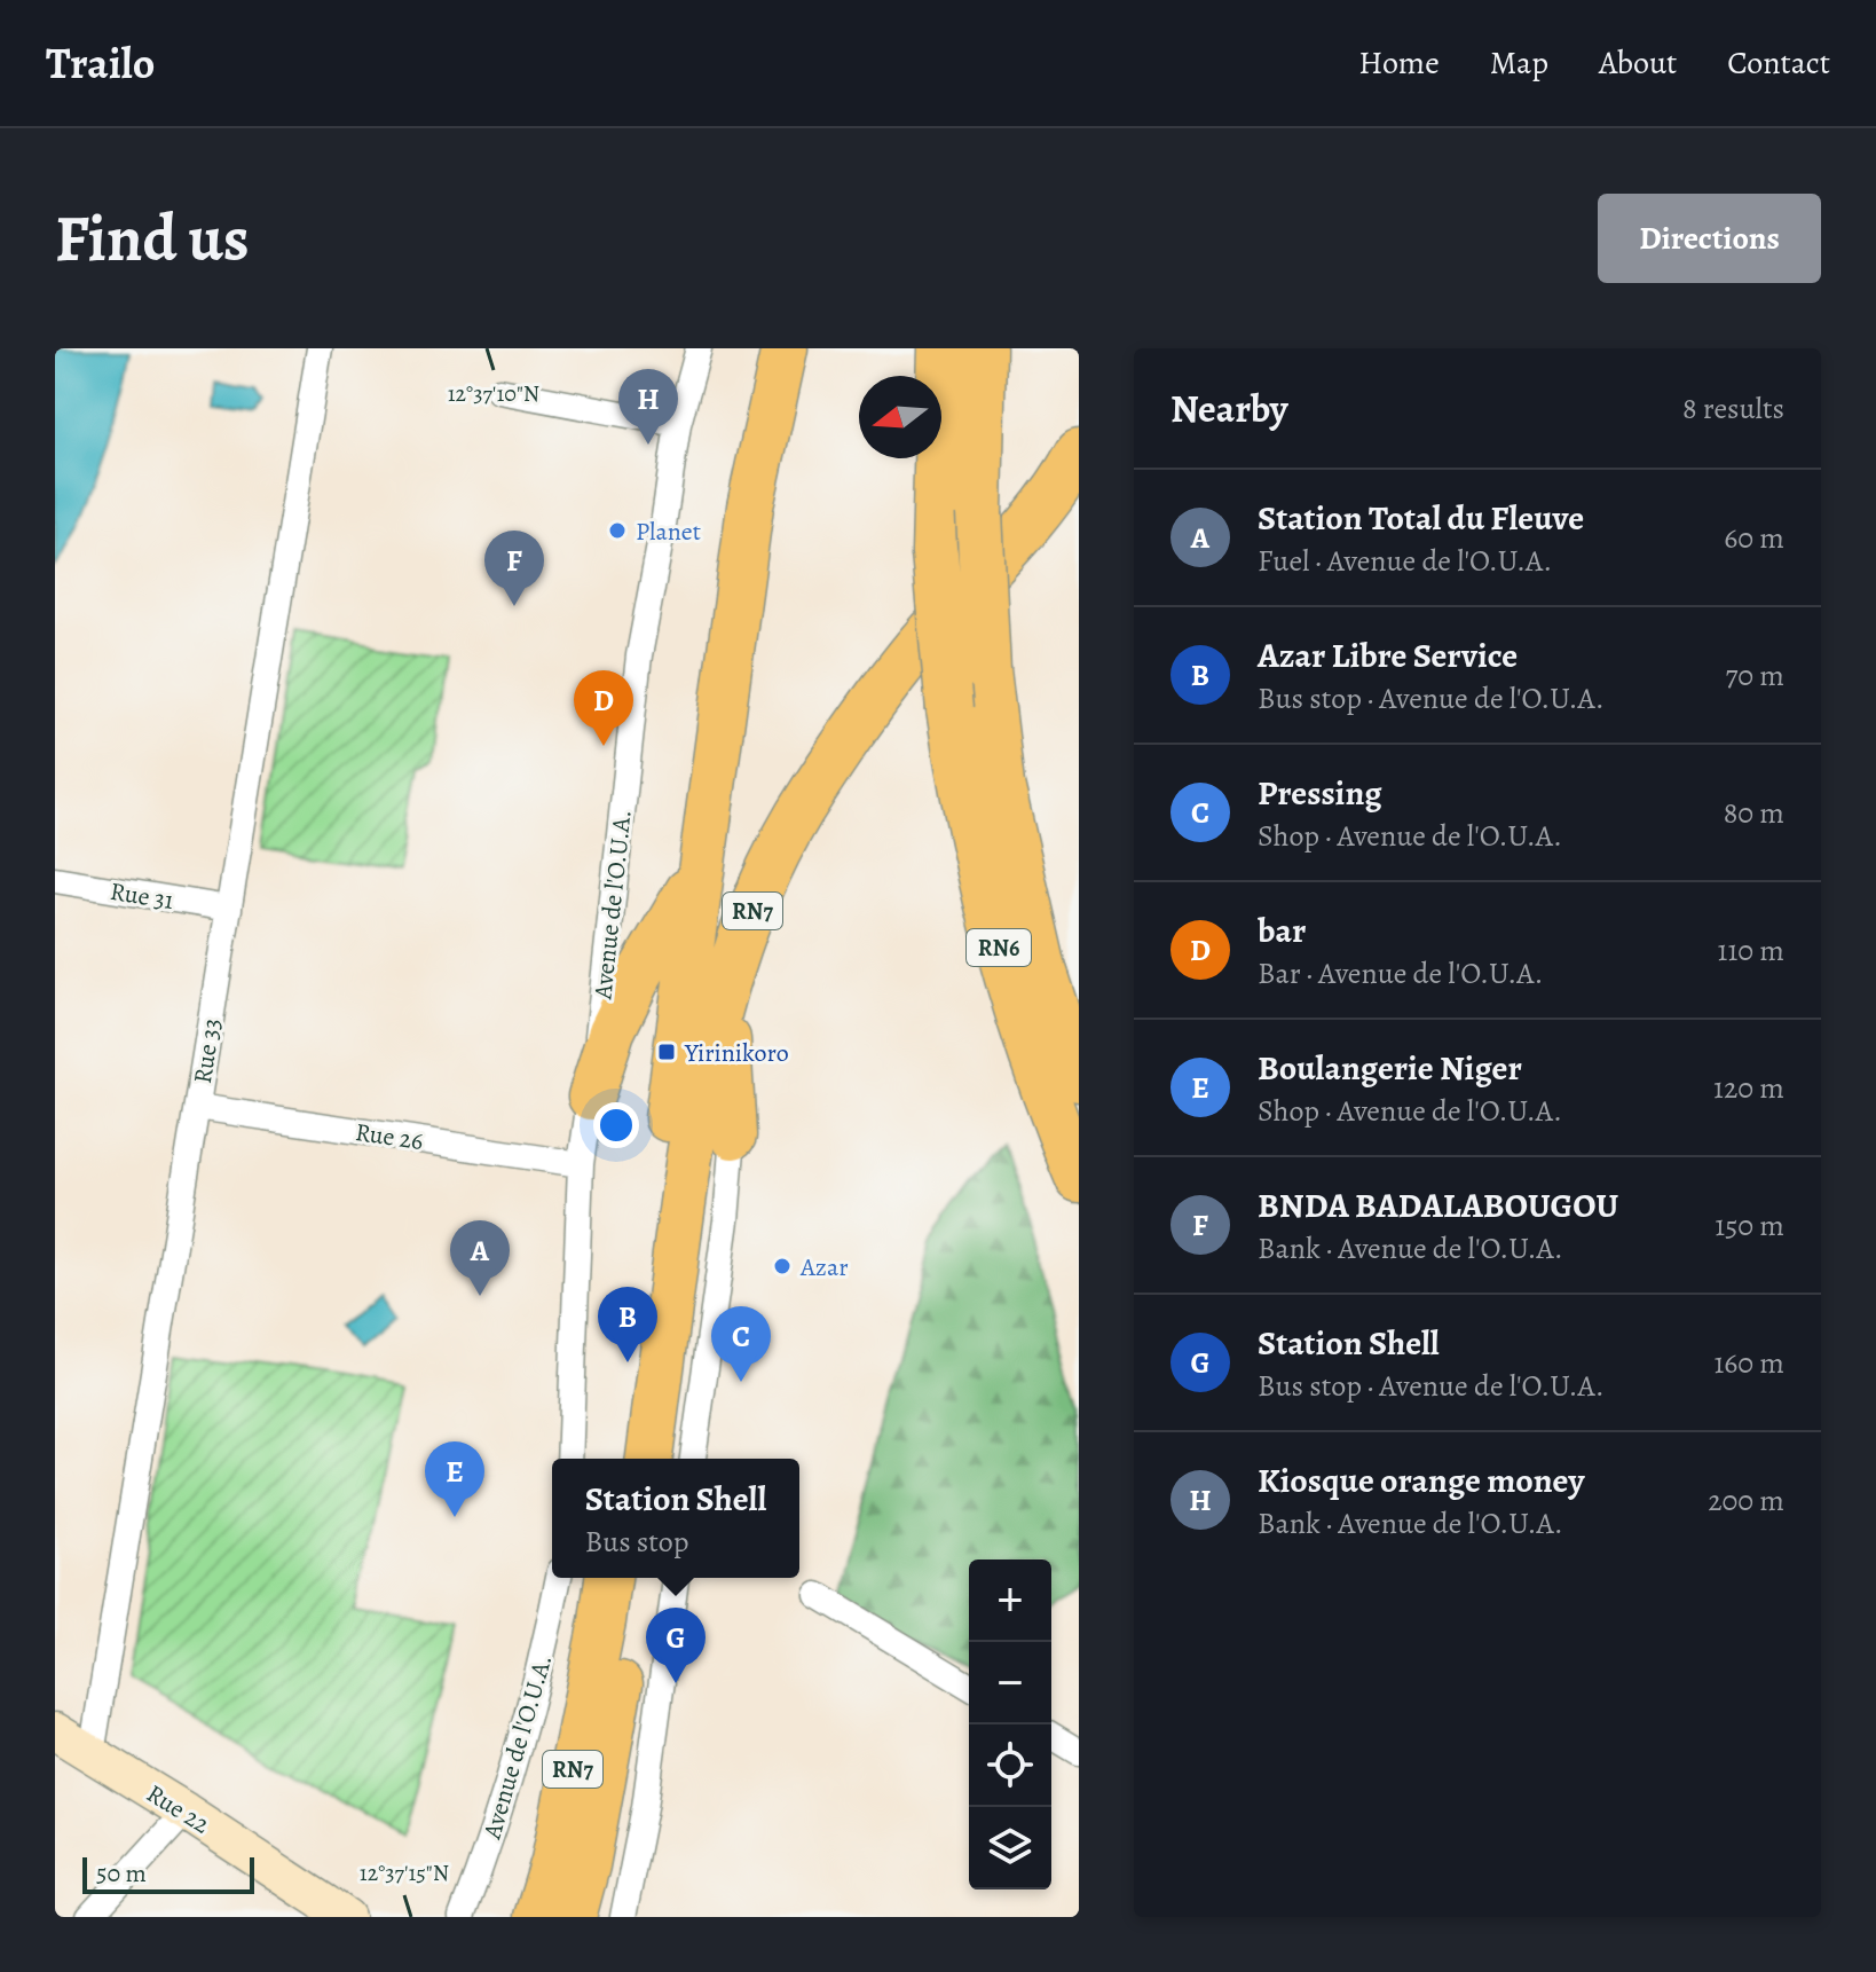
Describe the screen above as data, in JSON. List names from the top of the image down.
{
  "streets": {
    "highway": ["RN7", "RN6"],
    "street": [
      "Rue 31",
      "Avenue de l'O.U.A.",
      "Rue 33",
      "Rue 26",
      "Rue 22"
    ]
  },
  "crossings": [
    ["Rue 31", "Rue 33"],
    ["Avenue de l'O.U.A.", "Rue 26"],
    ["Rue 33", "Rue 26"],
    ["Rue 33", "Rue 22"]
  ],
  "places": {
    "other": ["Planet", "Azar"],
    "transit": ["Yirinikoro"]
  },
  "scale_bar": "50 m",
  "north": "left",
  "page": {
    "header": "Trailo",
    "nav": [
      "Home",
      "Map",
      "About",
      "Contact"
    ],
    "buttons": "Directions",
    "title": "Find us",
    "heading": ["Nearby", "8 results"],
    "pins": [
      "H",
      "F",
      "D",
      "A",
      "B",
      "C",
      "E",
      "G"
    ],
    "list": [
      {
        "mark": "A",
        "name": "Station Total du Fleuve",
        "note": "Fuel · Avenue de l'O.U.A.",
        "value": "60 m"
      },
      {
        "mark": "B",
        "name": "Azar Libre Service",
        "note": "Bus stop · Avenue de l'O.U.A.",
        "value": "70 m"
      },
      {
        "mark": "C",
        "name": "Pressing",
        "note": "Shop · Avenue de l'O.U.A.",
        "value": "80 m"
      },
      {
        "mark": "D",
        "name": "bar",
        "note": "Bar · Avenue de l'O.U.A.",
        "value": "110 m"
      },
      {
        "mark": "E",
        "name": "Boulangerie Niger",
        "note": "Shop · Avenue de l'O.U.A.",
        "value": "120 m"
      },
      {
        "mark": "F",
        "name": "BNDA BADALABOUGOU",
        "note": "Bank · Avenue de l'O.U.A.",
        "value": "150 m"
      },
      {
        "mark": "G",
        "name": "Station Shell",
        "note": "Bus stop · Avenue de l'O.U.A.",
        "value": "160 m"
      },
      {
        "mark": "H",
        "name": "Kiosque orange money",
        "note": "Bank · Avenue de l'O.U.A.",
        "value": "200 m"
      }
    ],
    "popup": ["Station Shell", "Bus stop"],
    "map_buttons": ["+", "−"],
    "scale": "50 m"
  },
  "coordinates": ["12°37'10\"N", "12°37'15\"N"]
}
